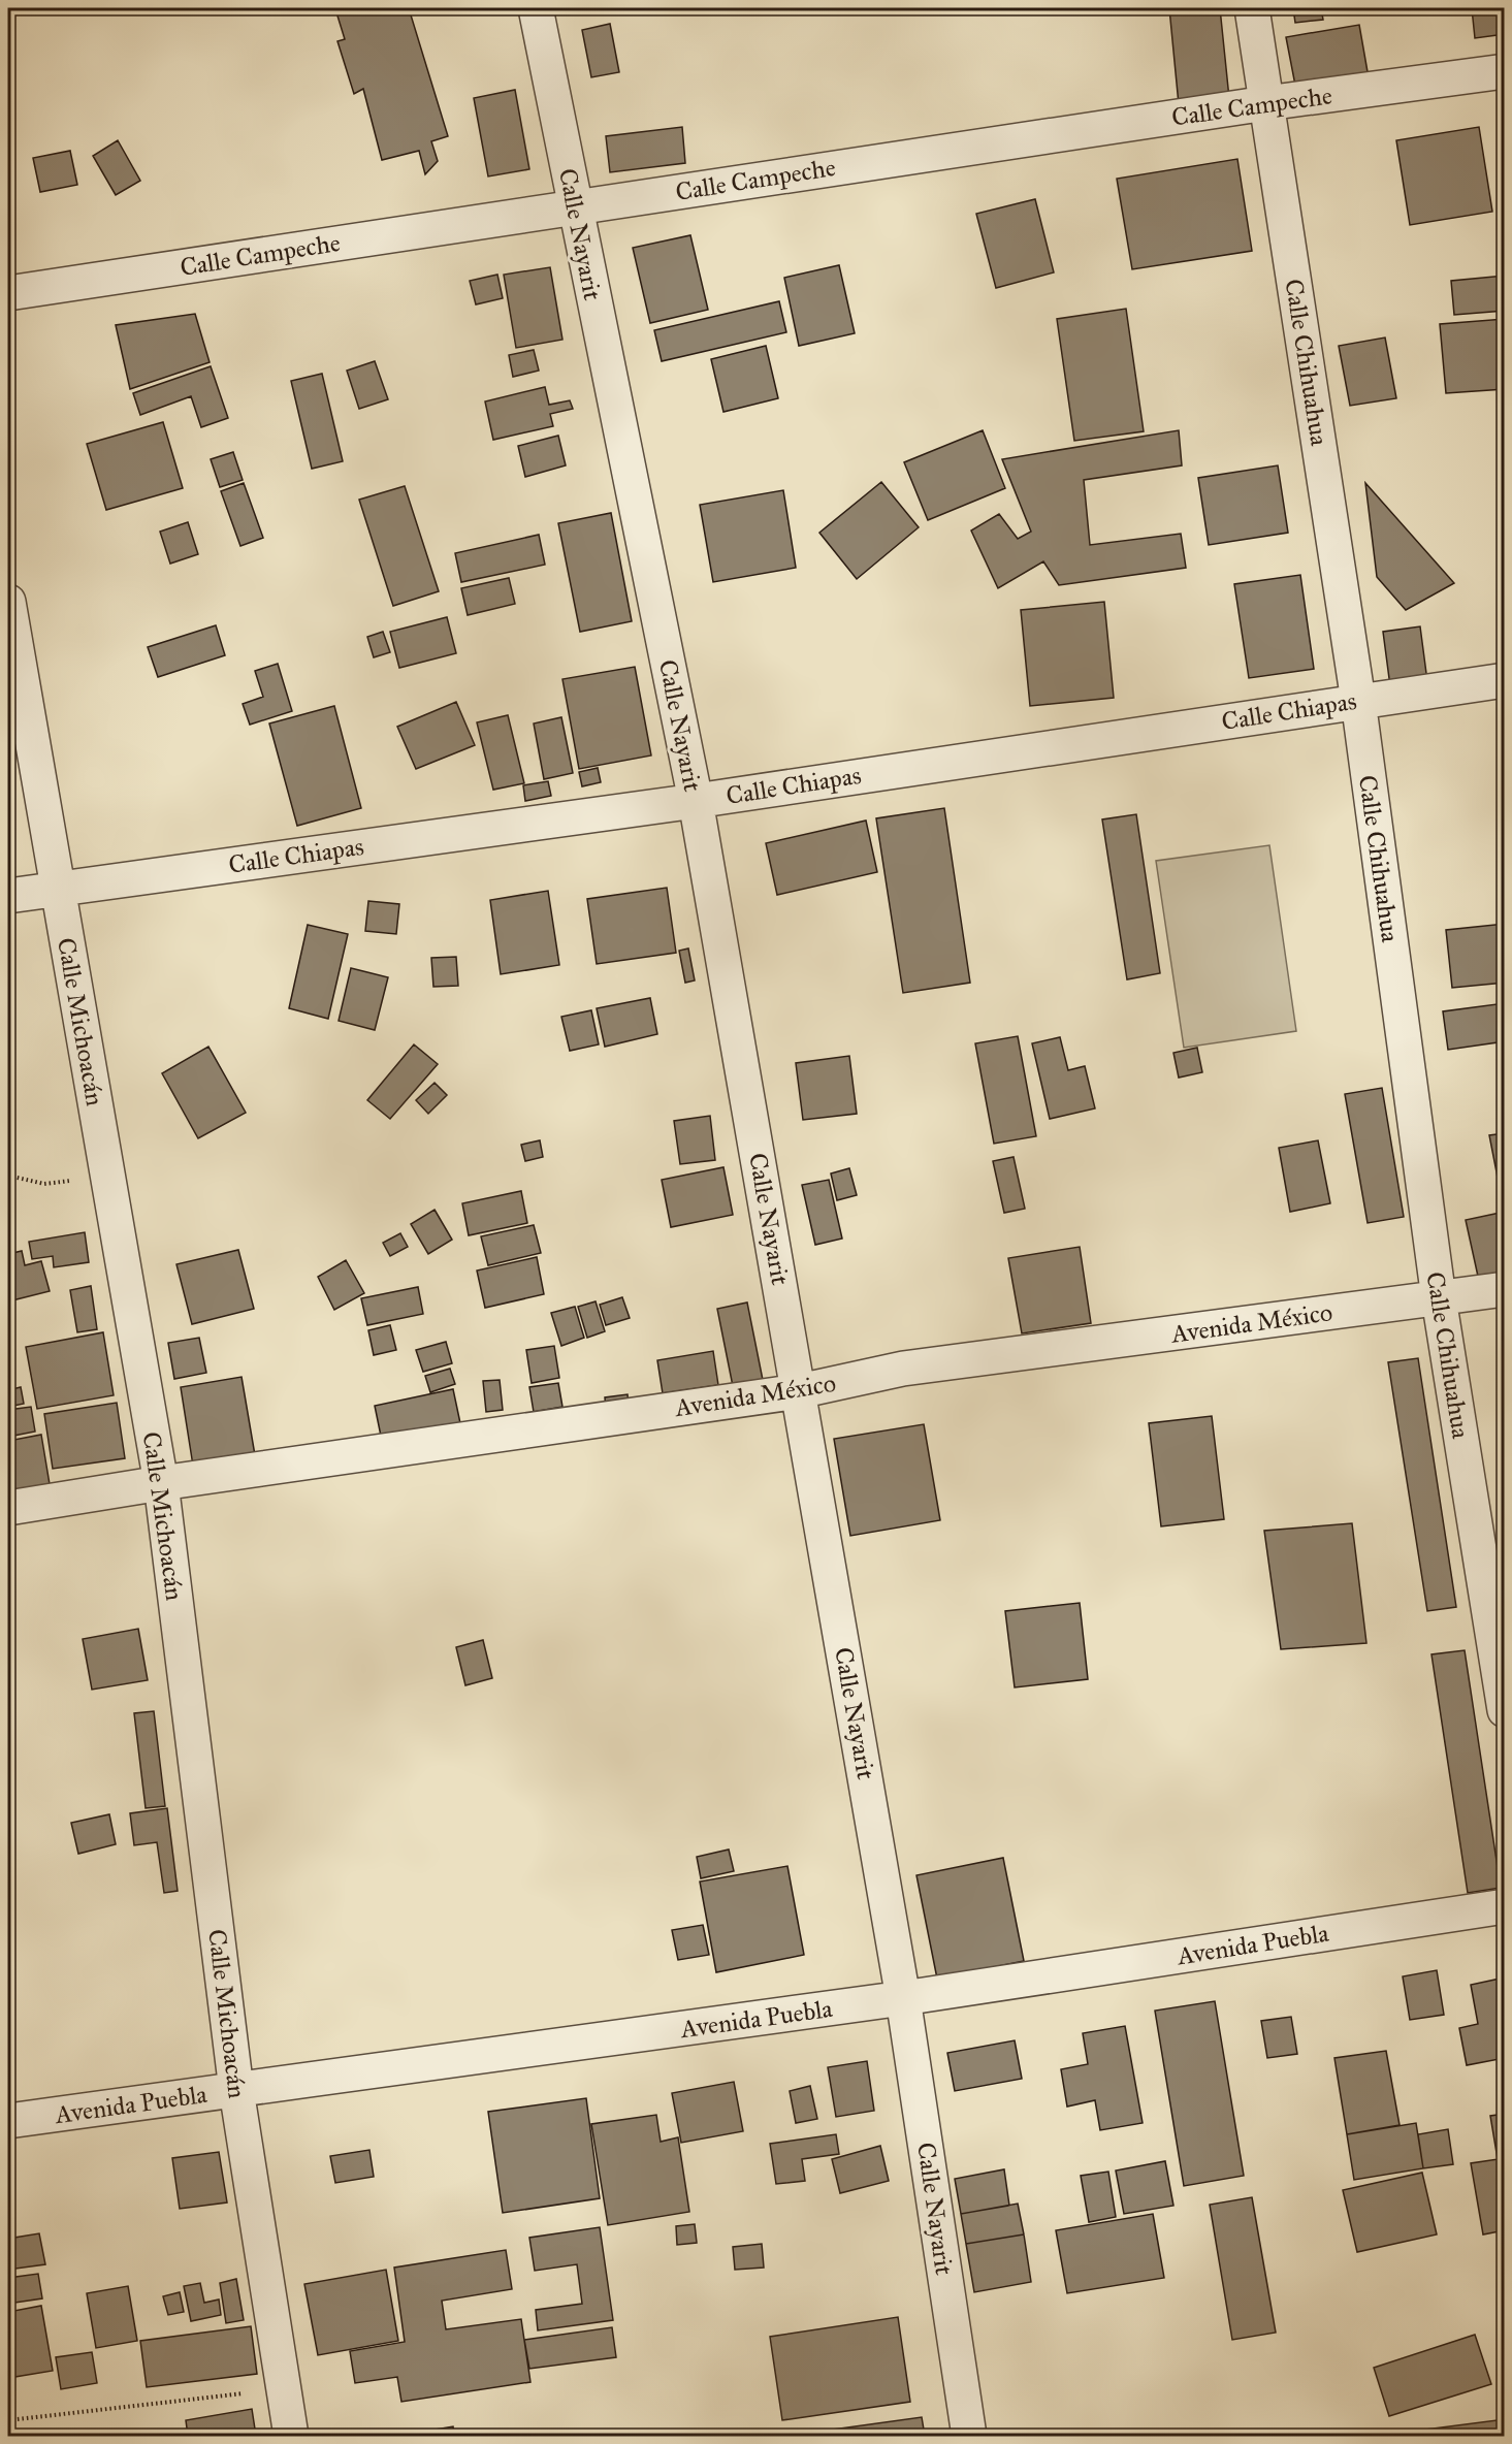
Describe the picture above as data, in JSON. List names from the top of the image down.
{
  "streets": {
    "street": [
      "Calle Campeche",
      "Calle Nayarit",
      "Calle Chihuahua",
      "Calle Chiapas",
      "Calle Michoacán",
      "Avenida México",
      "Avenida Puebla"
    ]
  },
  "crossings": [
    ["Calle Campeche", "Calle Nayarit"],
    ["Calle Campeche", "Calle Chihuahua"],
    ["Calle Nayarit", "Calle Chiapas"],
    ["Calle Nayarit", "Avenida México"],
    ["Calle Nayarit", "Avenida Puebla"],
    ["Calle Chihuahua", "Calle Chiapas"],
    ["Calle Chihuahua", "Avenida México"],
    ["Calle Chiapas", "Calle Michoacán"],
    ["Calle Michoacán", "Avenida México"],
    ["Calle Michoacán", "Avenida Puebla"]
  ]
}
